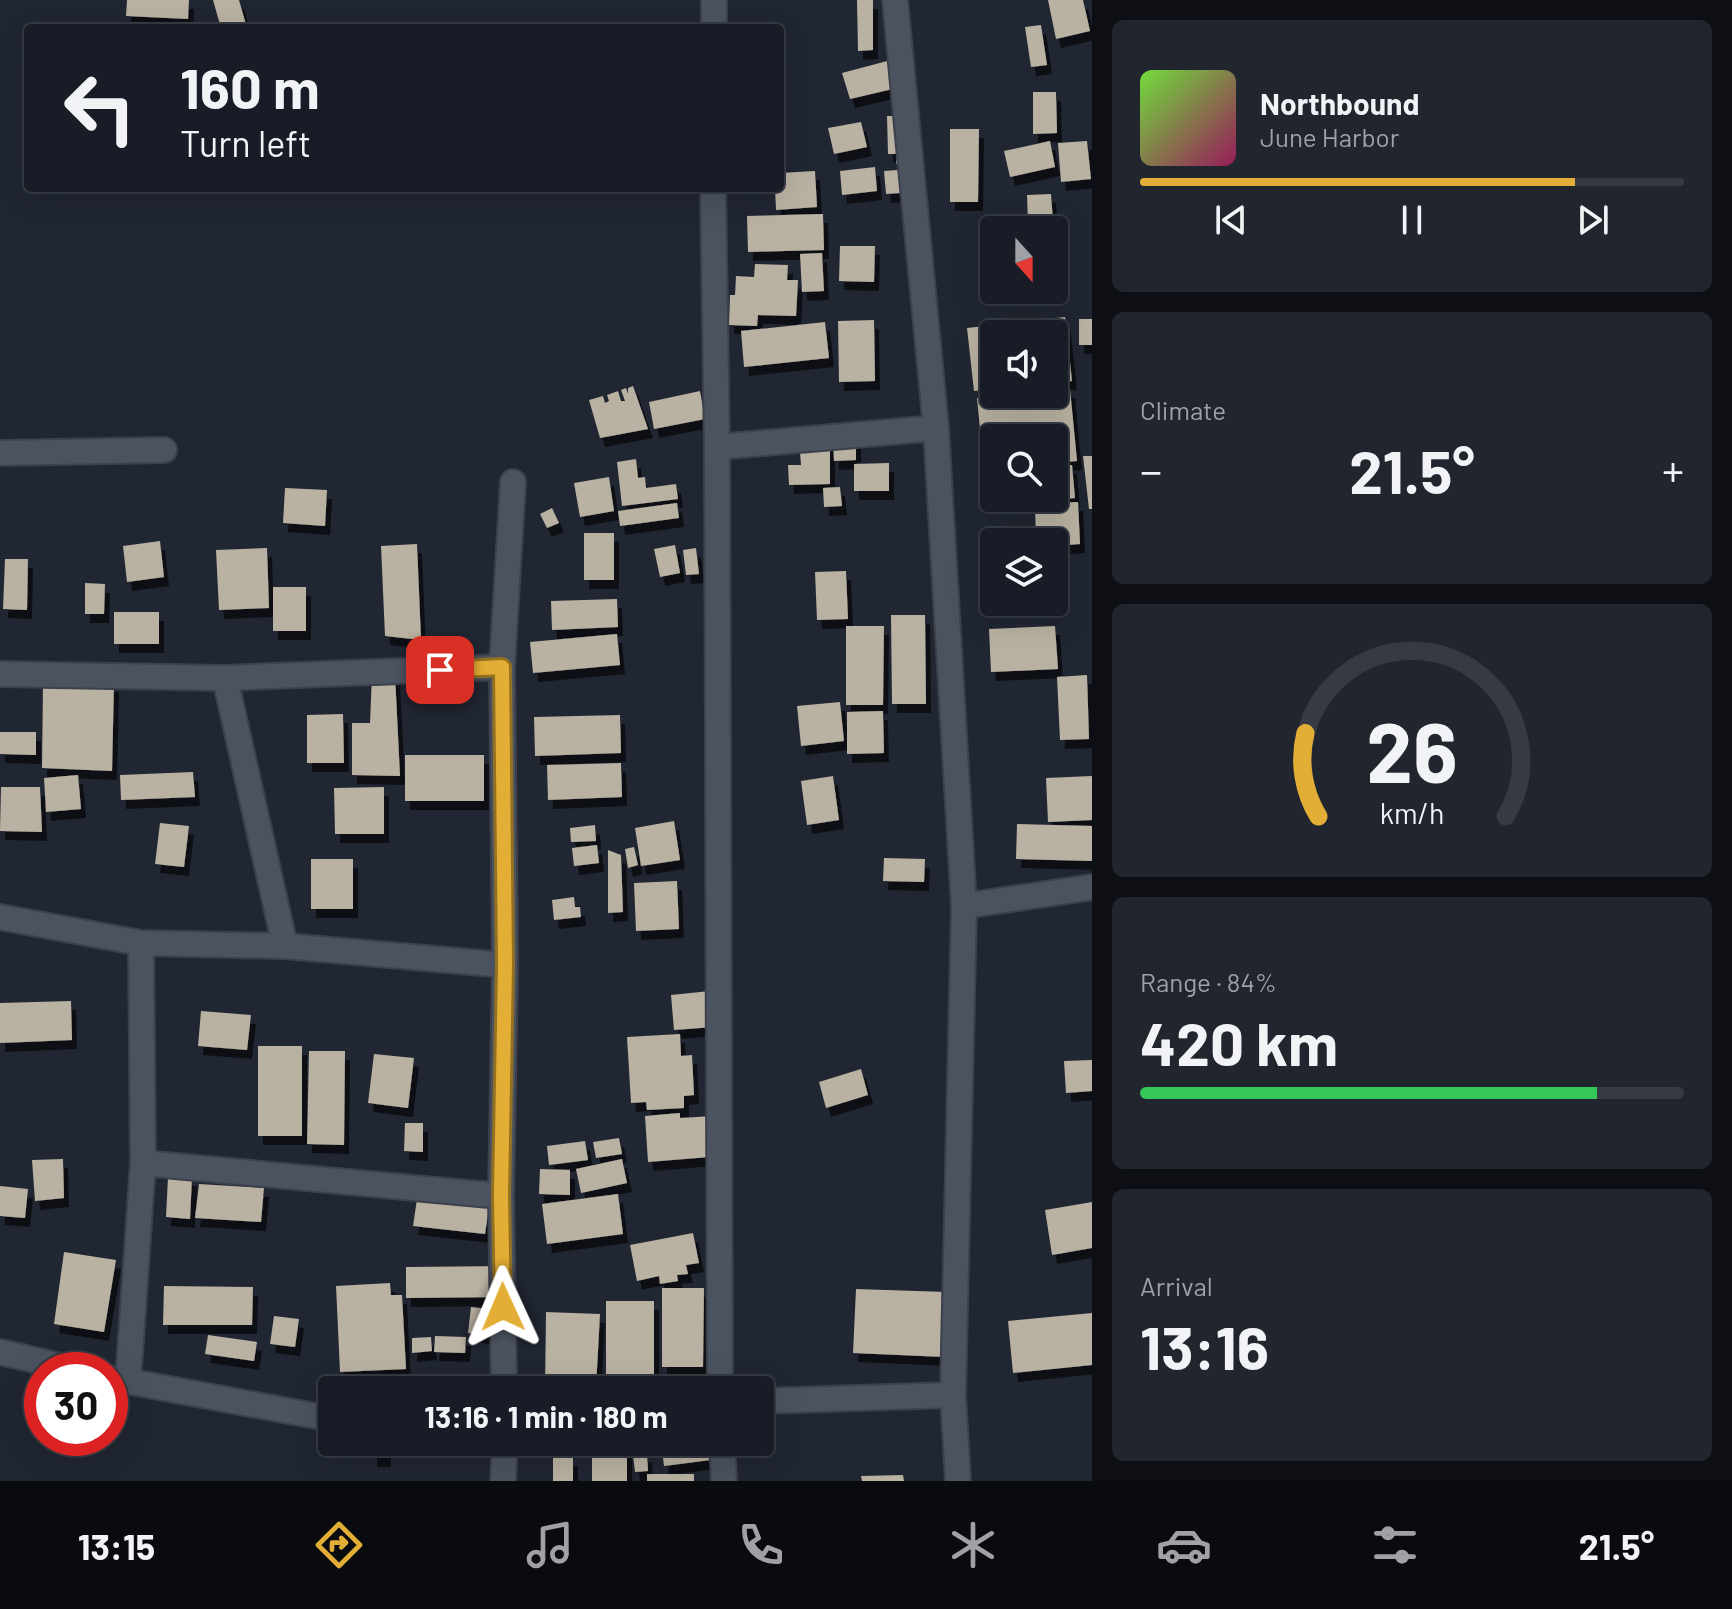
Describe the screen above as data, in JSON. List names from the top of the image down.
{
  "north": "bottom",
  "page": {
    "turn": ["160 m", "Turn left"],
    "song": ["Northbound", "June Harbor"],
    "tile": [
      "Climate",
      ["Range · 84%", "420 km"],
      ["Arrival", "13:16"]
    ],
    "heat": ["−", "21.5°", "+"],
    "limit": "30",
    "trip": "13:16 · 1 min · 180 m",
    "tabs": ["13:15", "21.5°"],
    "gauge": ["26", "km/h"]
  }
}
